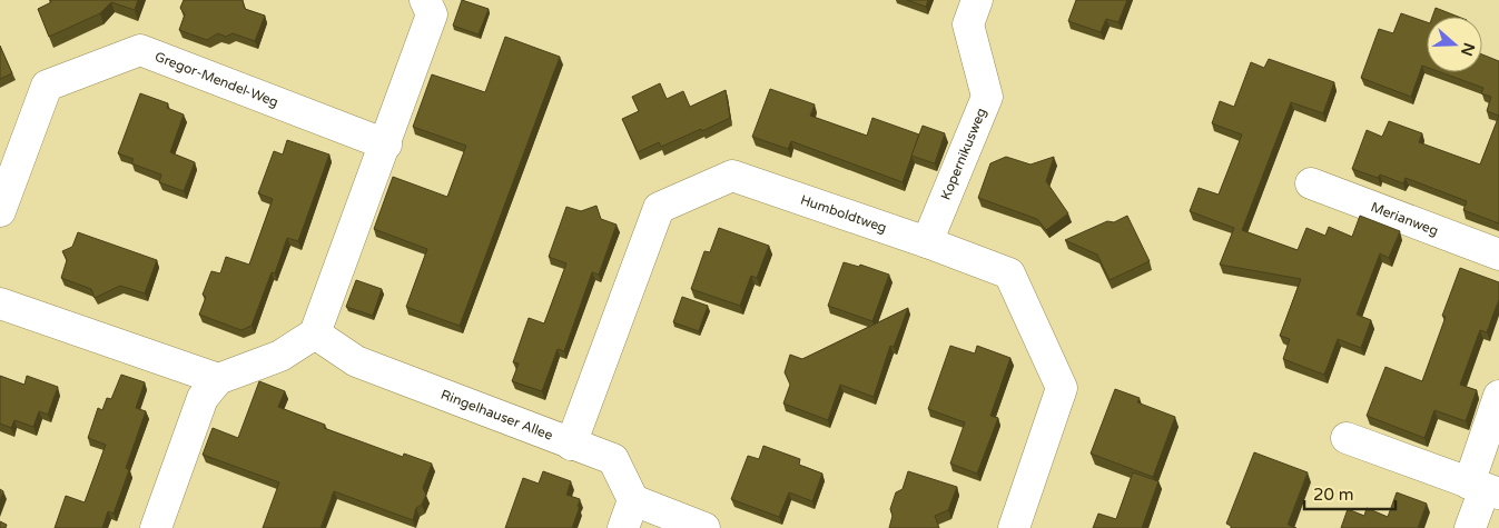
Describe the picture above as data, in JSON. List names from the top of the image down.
{
  "streets": {
    "street": [
      "Gregor-Mendel-Weg",
      "Kopernikusweg",
      "Humboldtweg",
      "Merianweg",
      "Ringelhauser Allee"
    ]
  },
  "crossings": [
    ["Kopernikusweg", "Humboldtweg"],
    ["Humboldtweg", "Ringelhauser Allee"]
  ],
  "scale_bar": "20 m",
  "north": "right"
}
